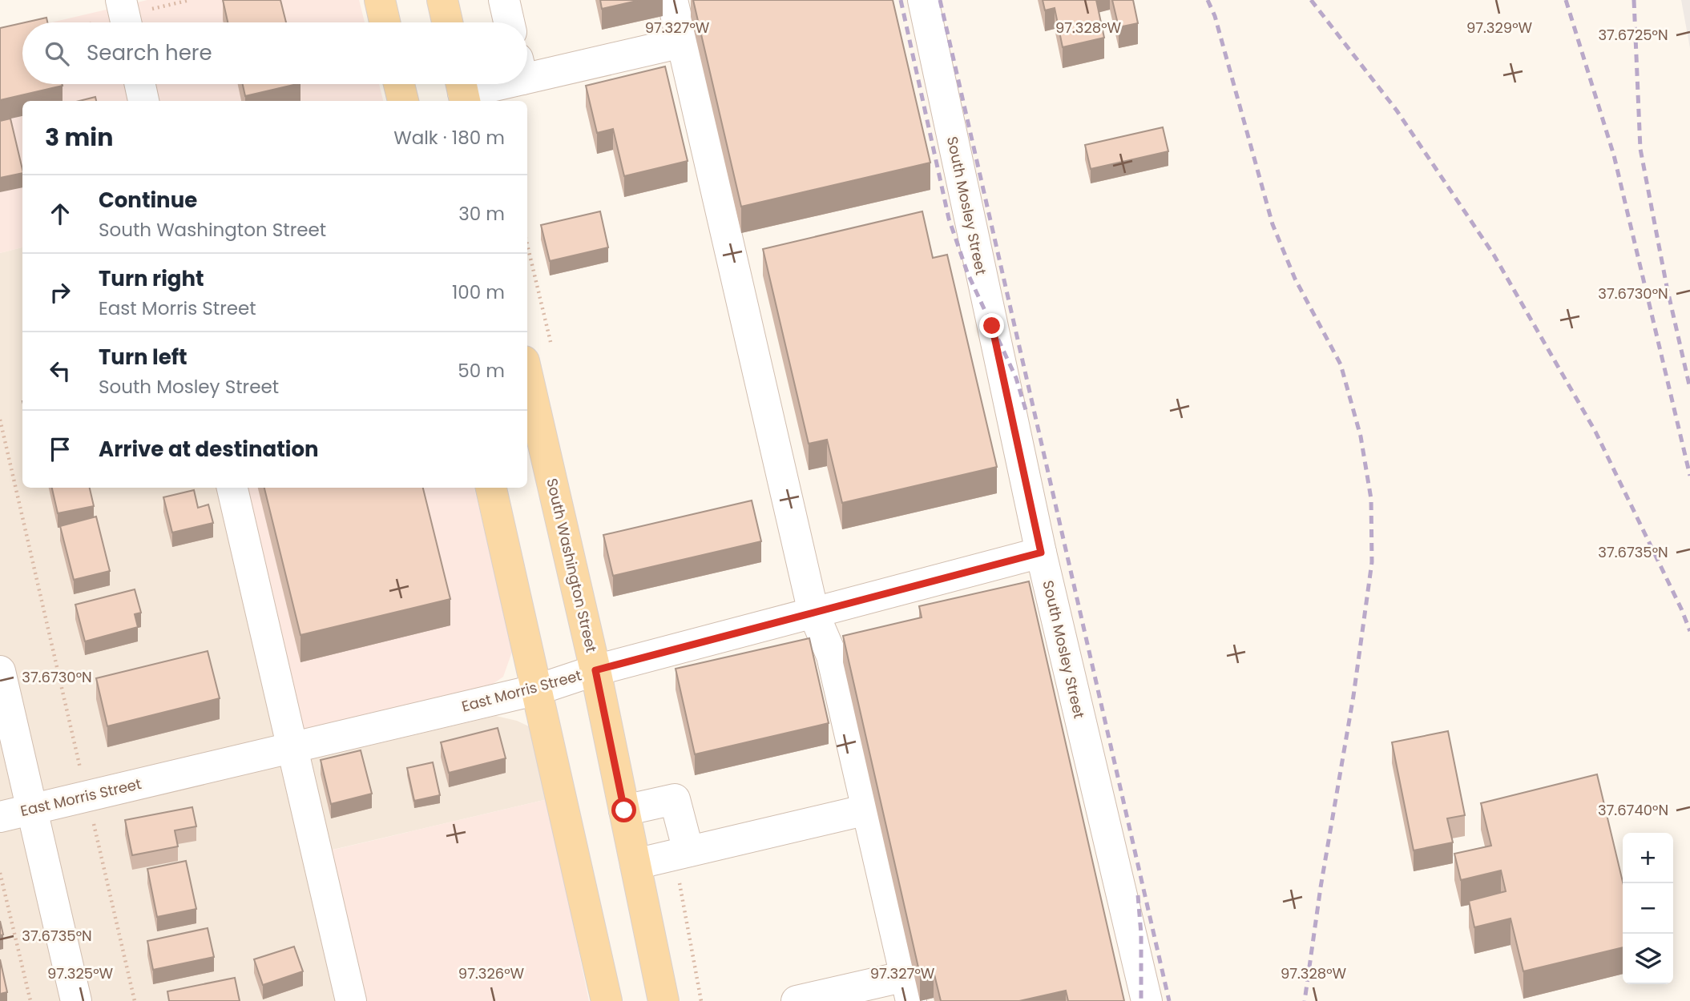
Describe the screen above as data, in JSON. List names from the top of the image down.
{
  "streets": {
    "main road": ["South Washington Street"],
    "street": ["South Mosley Street", "East Morris Street"]
  },
  "crossings": [
    ["South Mosley Street", "East Morris Street"],
    ["South Washington Street", "East Morris Street"]
  ],
  "page": {
    "search": "Search here",
    "heading": ["3 min", "Walk · 180 m"],
    "list": [
      ["Continue", "South Washington Street", "30 m"],
      ["Turn right", "East Morris Street", "100 m"],
      ["Turn left", "South Mosley Street", "50 m"],
      "Arrive at destination"
    ],
    "map_buttons": ["+", "−"]
  },
  "coordinates": [
    "97.327°W",
    "97.328°W",
    "97.329°W",
    "37.6725°N",
    "37.6730°N",
    "37.6735°N",
    "37.6740°N",
    "97.325°W",
    "97.326°W"
  ]
}
